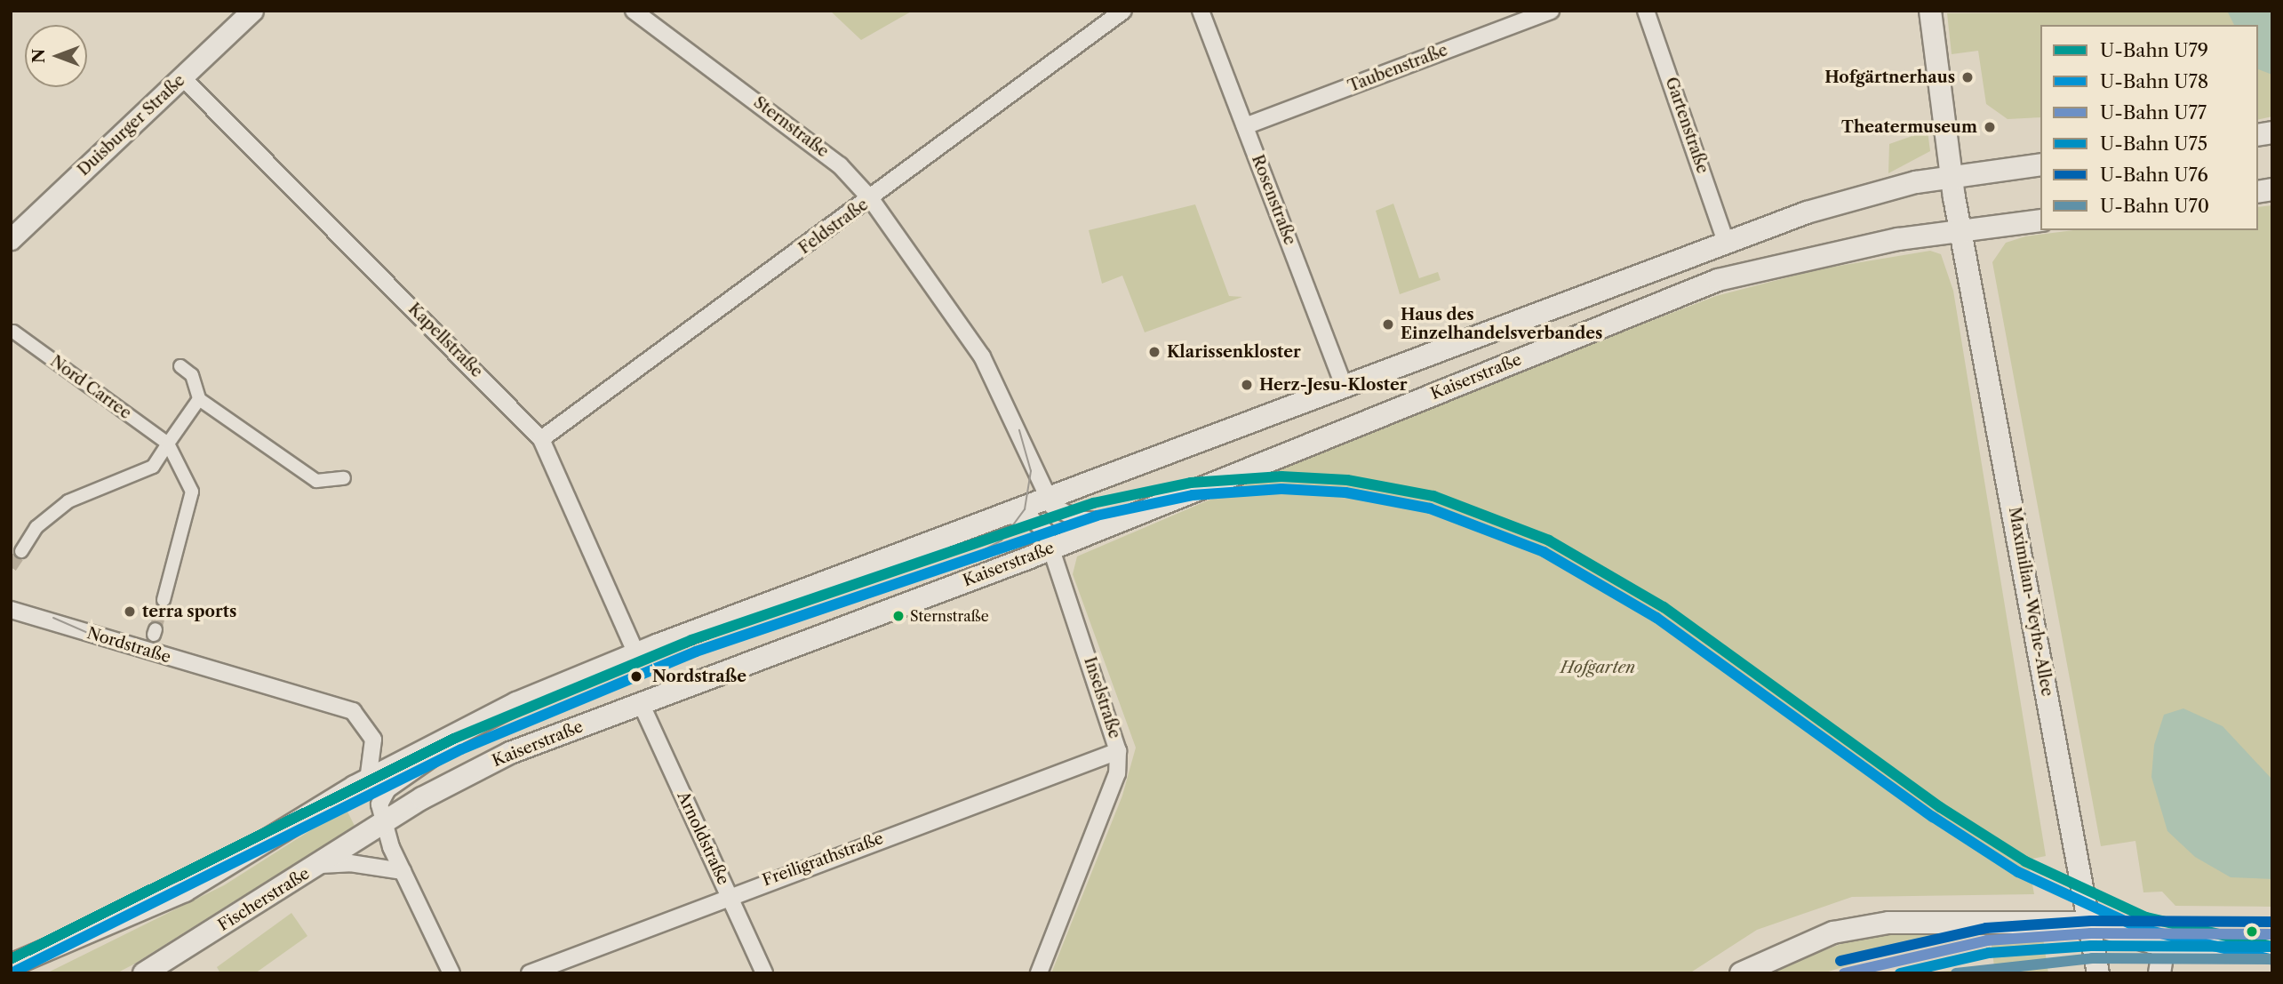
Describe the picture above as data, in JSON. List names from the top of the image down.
{
  "streets": {
    "main road": ["Kaiserstraße", "Maximilian-Weyhe-Allee", "Fischerstraße"],
    "street": [
      "Taubenstraße",
      "Duisburger Straße",
      "Gartenstraße",
      "Sternstraße",
      "Rosenstraße",
      "Feldstraße",
      "Kapellstraße",
      "Nord Carree",
      "Nordstraße",
      "Inselstraße",
      "Arnoldstraße",
      "Freiligrathstraße"
    ]
  },
  "crossings": [
    ["Taubenstraße", "Rosenstraße"],
    ["Duisburger Straße", "Kapellstraße"],
    ["Sternstraße", "Feldstraße"],
    ["Feldstraße", "Kapellstraße"],
    ["Kaiserstraße", "Maximilian-Weyhe-Allee"],
    ["Kaiserstraße", "Inselstraße"],
    ["Kaiserstraße", "Arnoldstraße"],
    ["Kaiserstraße", "Fischerstraße"],
    ["Inselstraße", "Freiligrathstraße"],
    ["Arnoldstraße", "Freiligrathstraße"]
  ],
  "parks": ["Hofgarten"],
  "places": [
    "Hofgärtnerhaus",
    "Theatermuseum",
    "Haus des Einzelhandelsverbandes",
    "Klarissenkloster",
    "Herz-Jesu-Kloster",
    "terra sports",
    "Sternstraße",
    "Nordstraße"
  ],
  "lines": [
    "metro line U79",
    "metro line U78",
    "metro line U76",
    "metro line U77",
    "metro line U75",
    "metro line U70"
  ],
  "legend": [
    "U-Bahn U79",
    "U-Bahn U78",
    "U-Bahn U77",
    "U-Bahn U75",
    "U-Bahn U76",
    "U-Bahn U70"
  ],
  "north": "left"
}
